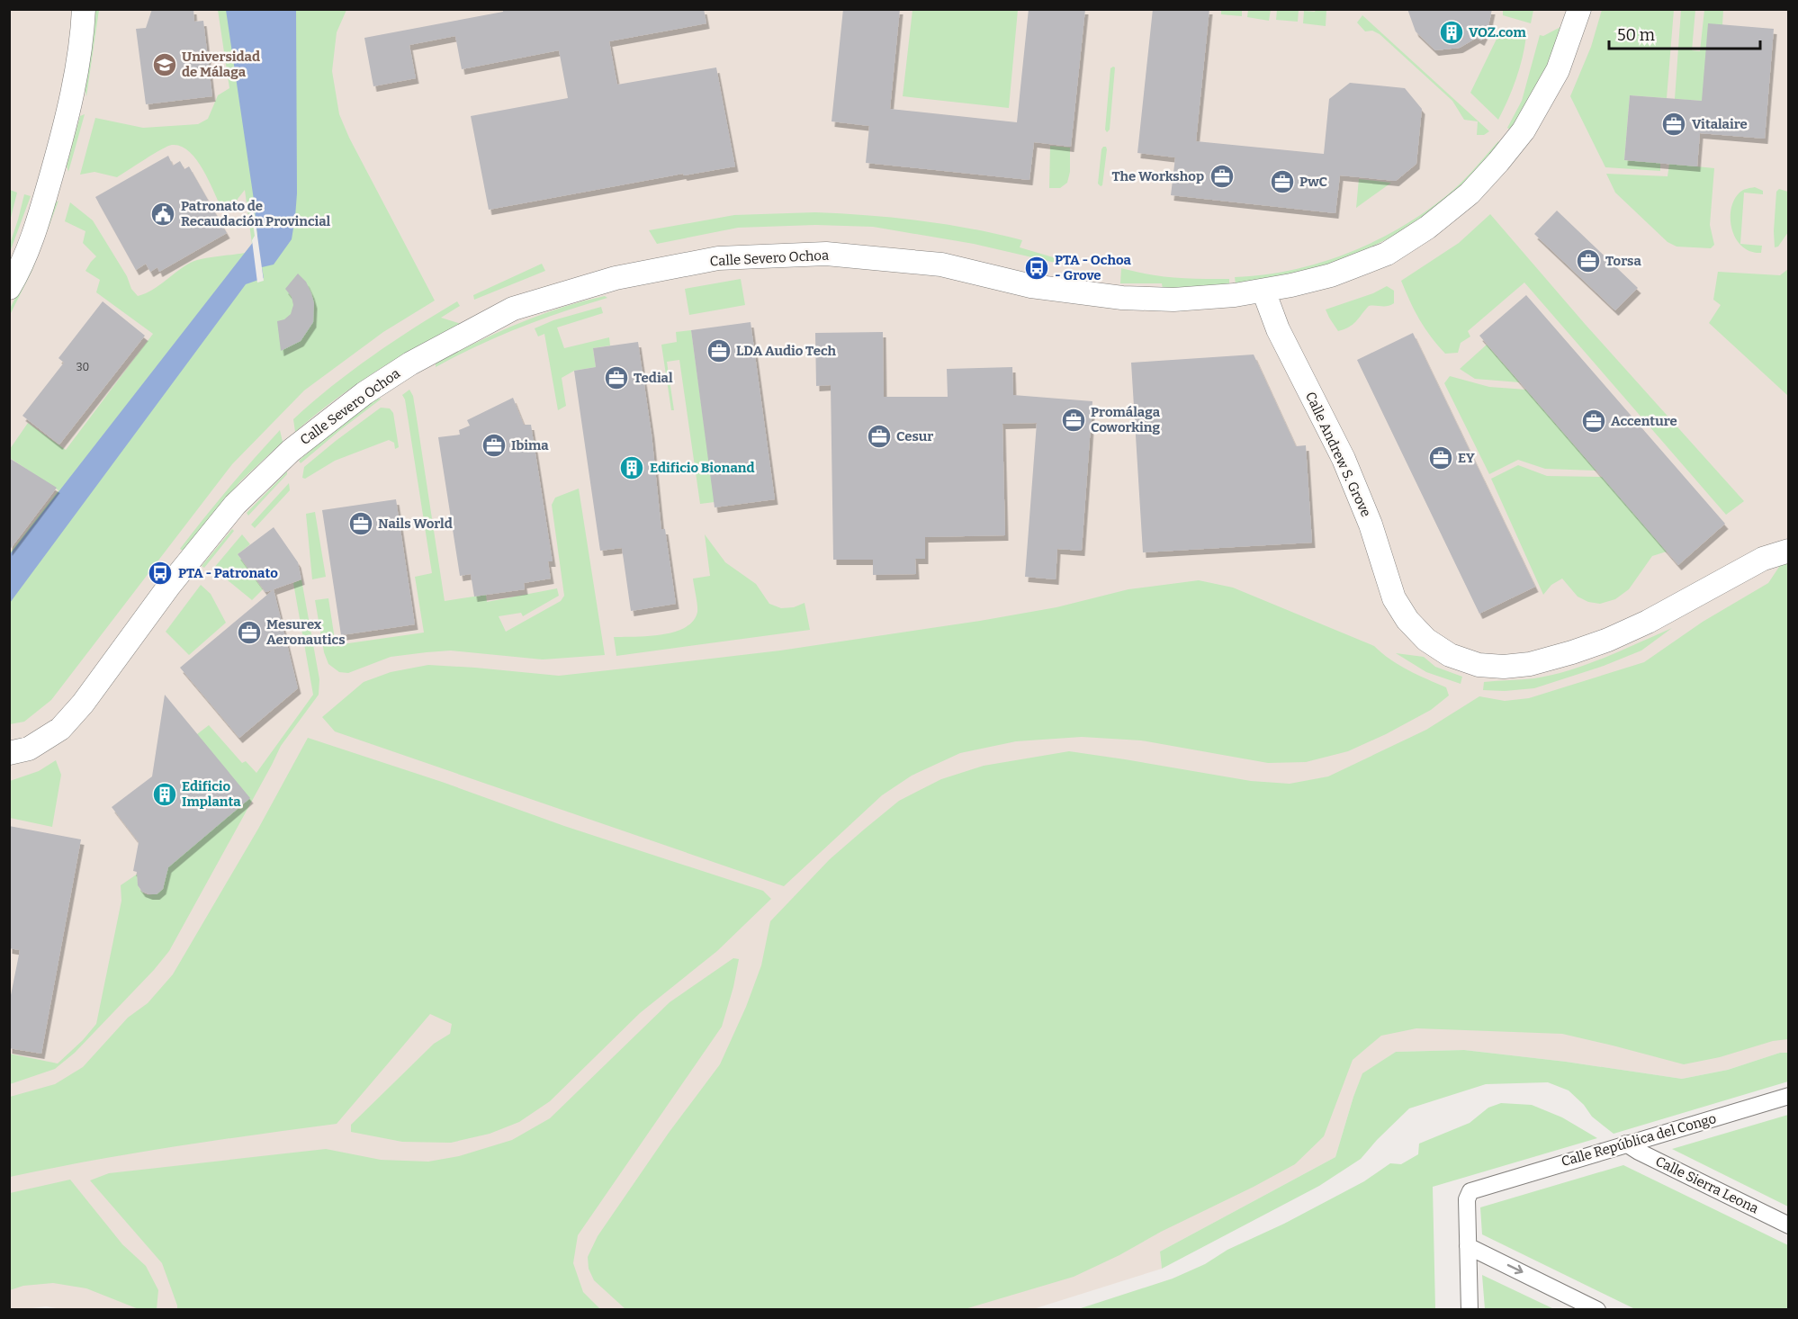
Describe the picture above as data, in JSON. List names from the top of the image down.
{
  "streets": {
    "street": [
      "Calle Severo Ochoa",
      "Calle Andrew S. Grove",
      "Calle República del Congo",
      "Calle Sierra Leona"
    ]
  },
  "crossings": [
    ["Calle Severo Ochoa", "Calle Andrew S. Grove"],
    ["Calle República del Congo", "Calle Sierra Leona"]
  ],
  "places": {
    "building": ["VOZ.com", "Edificio Bionand", "Edificio Implanta"],
    "school or university": ["Universidad de Málaga"],
    "office": [
      "Vitalaire",
      "The Workshop",
      "PwC",
      "Torsa",
      "LDA Audio Tech",
      "Tedial",
      "Promálaga Coworking",
      "Accenture",
      "Cesur",
      "Ibima",
      "EY",
      "Nails World",
      "Mesurex Aeronautics"
    ],
    "public building": ["Patronato de Recaudación Provincial"],
    "bus stop": ["PTA - Ochoa - Grove", "PTA - Patronato"]
  },
  "house_numbers": ["30"],
  "scale_bar": "50 m"
}
